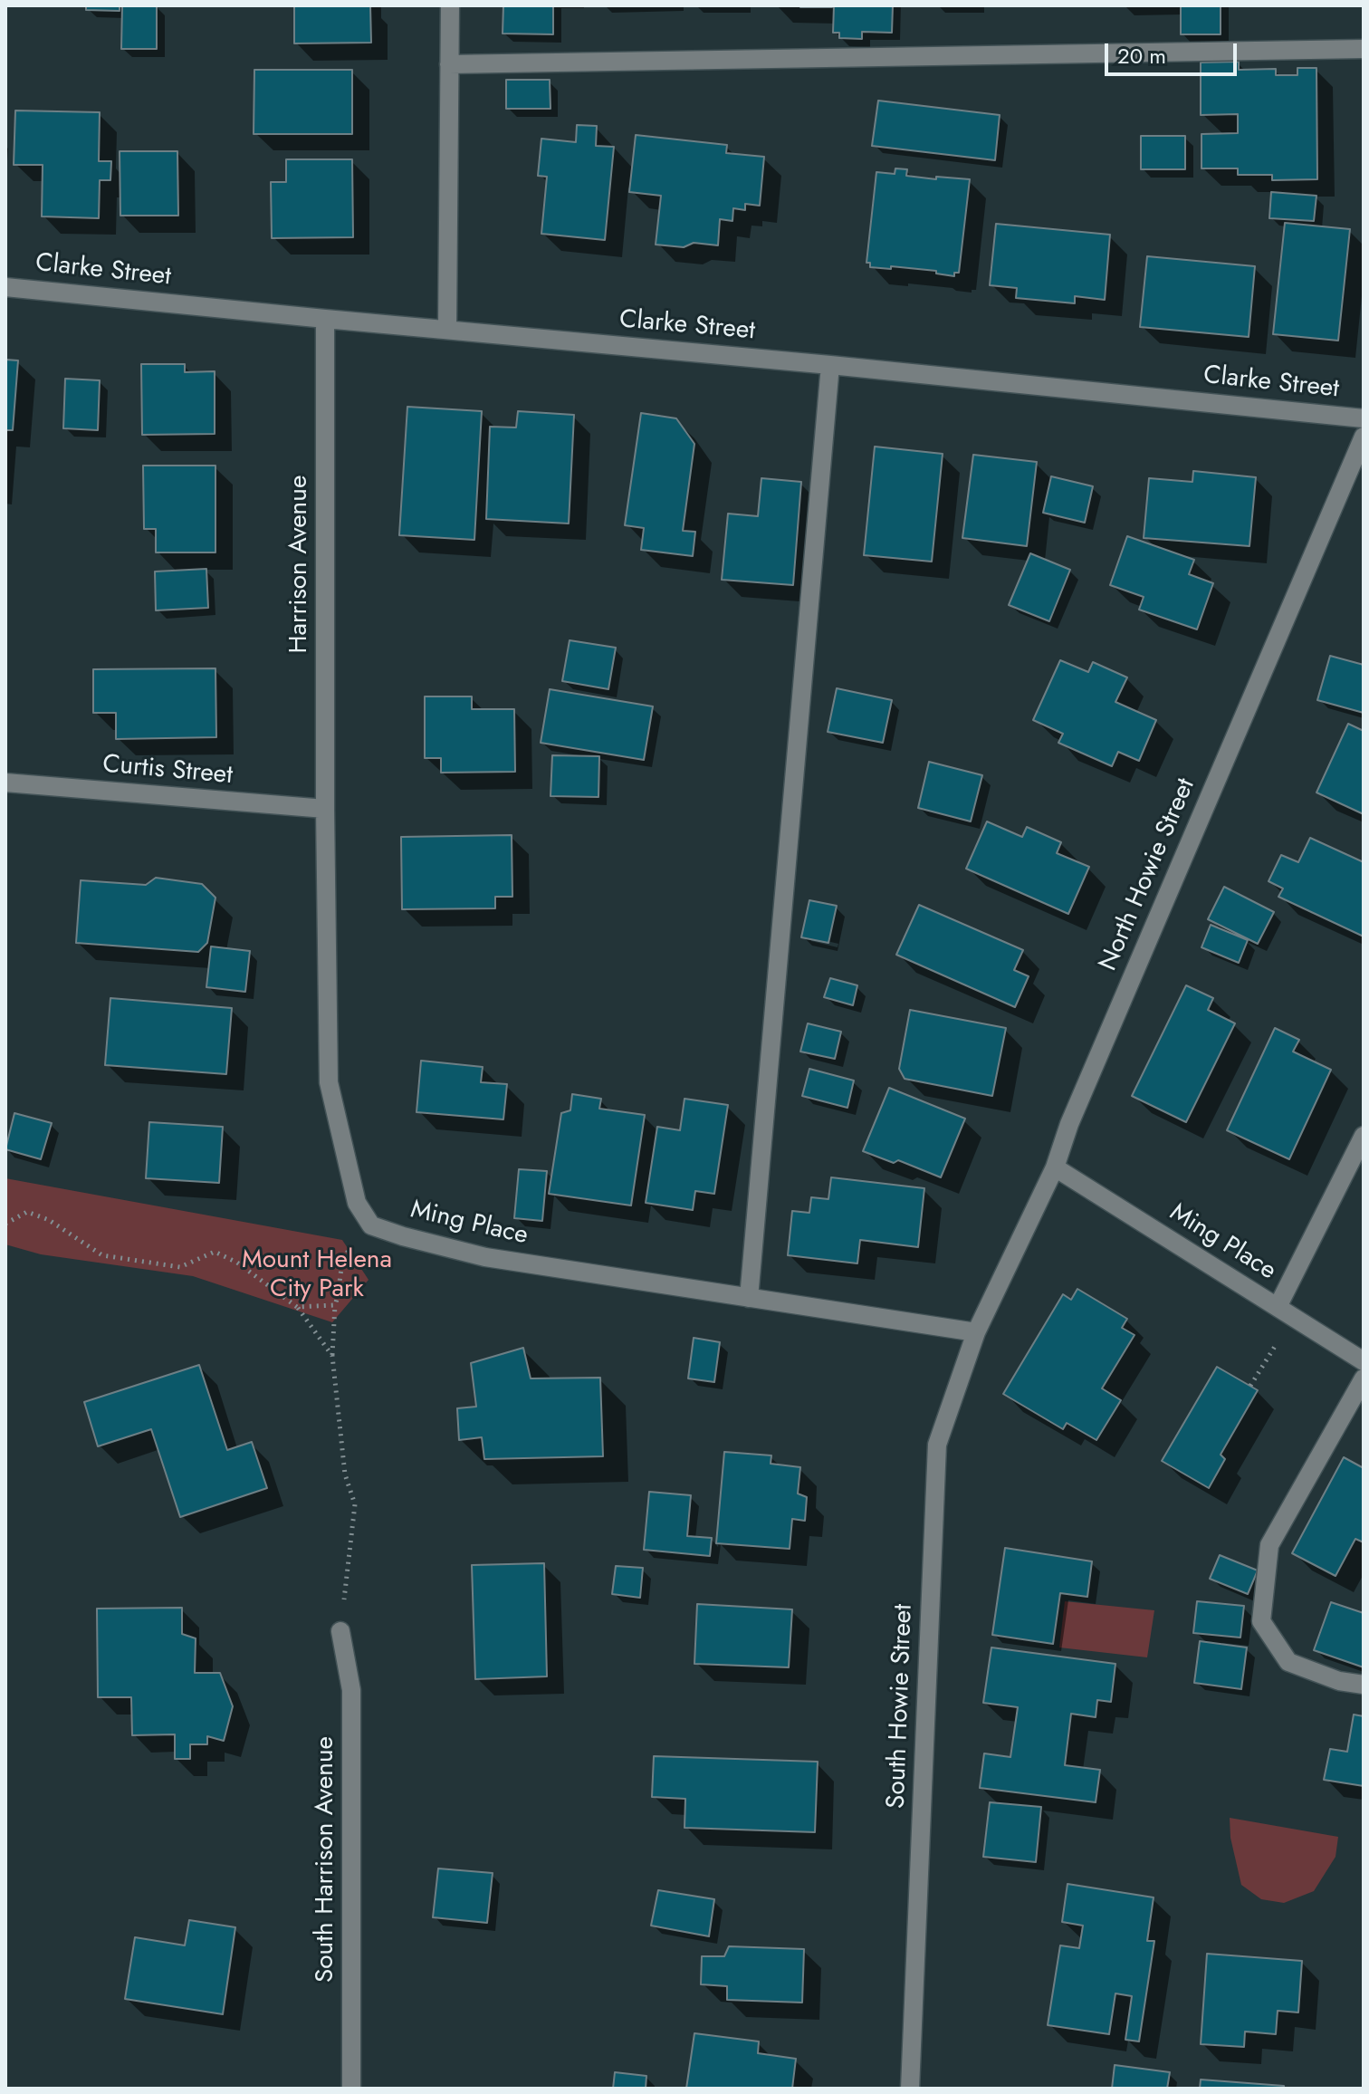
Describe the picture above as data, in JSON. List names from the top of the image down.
{
  "streets": {
    "street": [
      "Clarke Street",
      "Harrison Avenue",
      "Curtis Street",
      "North Howie Street",
      "Ming Place",
      "South Howie Street",
      "South Harrison Avenue"
    ]
  },
  "crossings": [
    ["Clarke Street", "Harrison Avenue"],
    ["Harrison Avenue", "Curtis Street"],
    ["Harrison Avenue", "Ming Place"],
    ["Curtis Street", "Ming Place"],
    ["North Howie Street", "Ming Place"],
    ["North Howie Street", "South Howie Street"],
    ["Ming Place", "South Howie Street"]
  ],
  "parks": ["Mount Helena City Park"],
  "scale_bar": "20 m"
}
